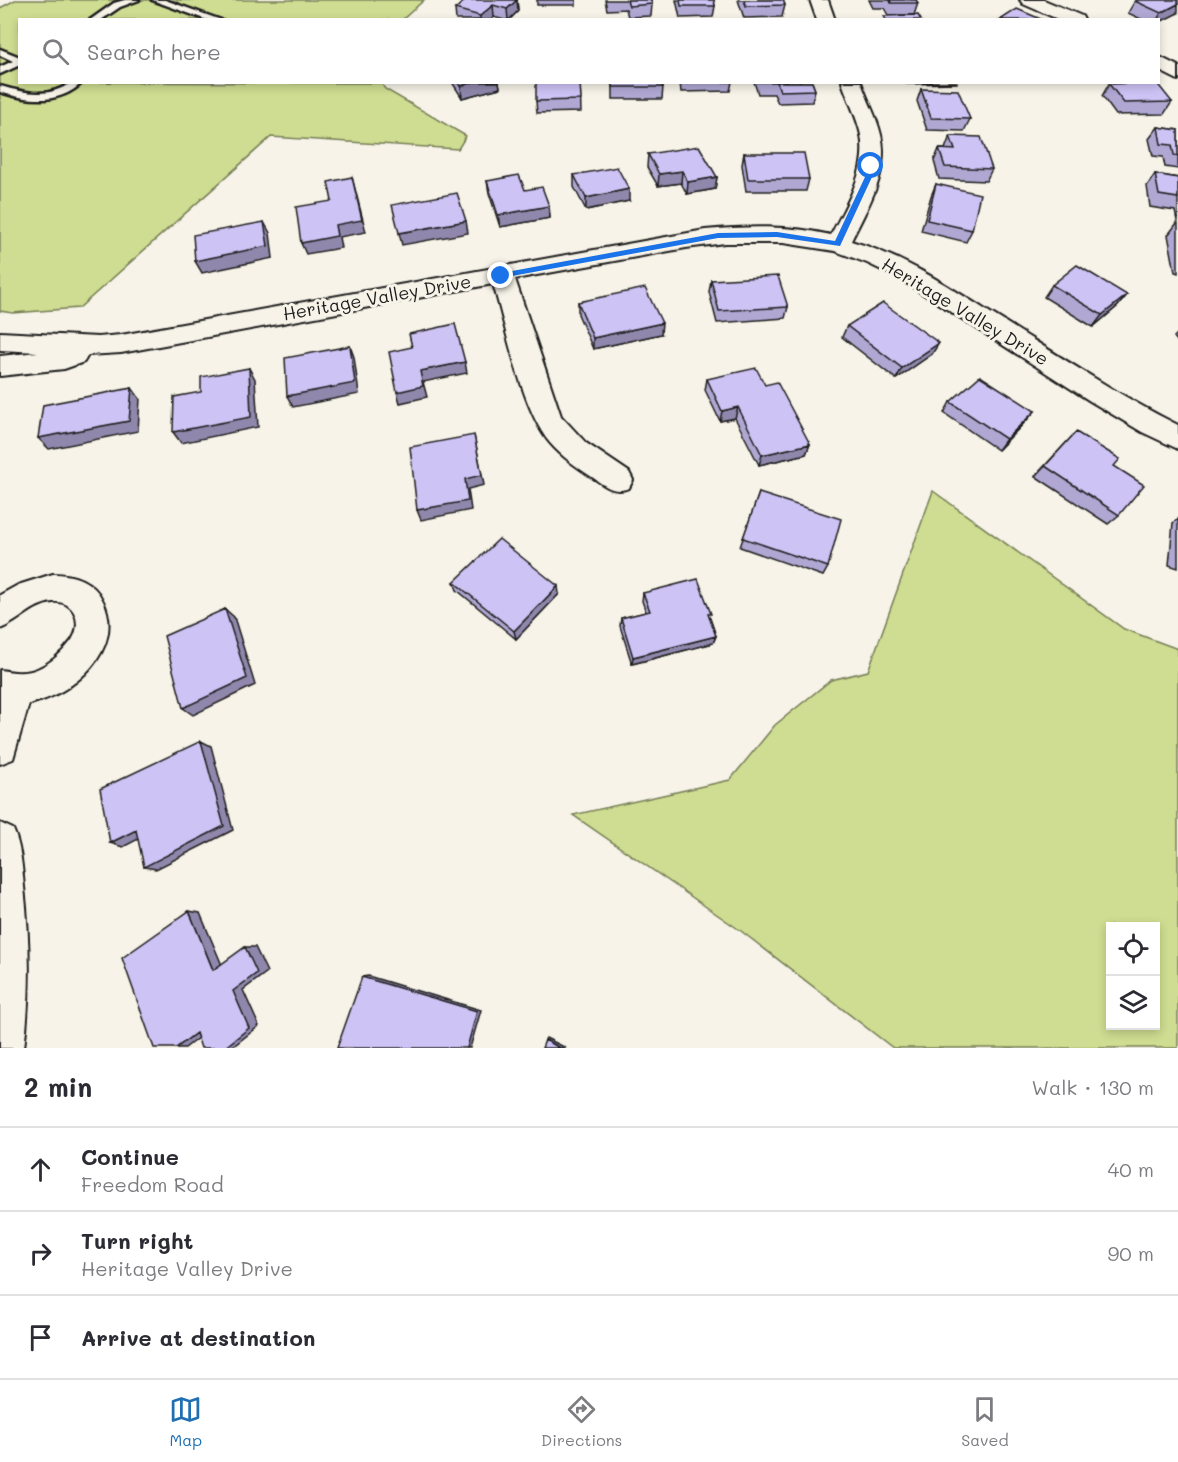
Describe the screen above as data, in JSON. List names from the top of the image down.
{
  "streets": {
    "street": ["Heritage Valley Drive"]
  },
  "page": {
    "search": "Search here",
    "heading": ["2 min", "Walk · 130 m"],
    "list": [
      ["Continue", "Freedom Road", "40 m"],
      ["Turn right", "Heritage Valley Drive", "90 m"],
      "Arrive at destination"
    ],
    "nav": ["Map", "Directions", "Saved"]
  }
}
